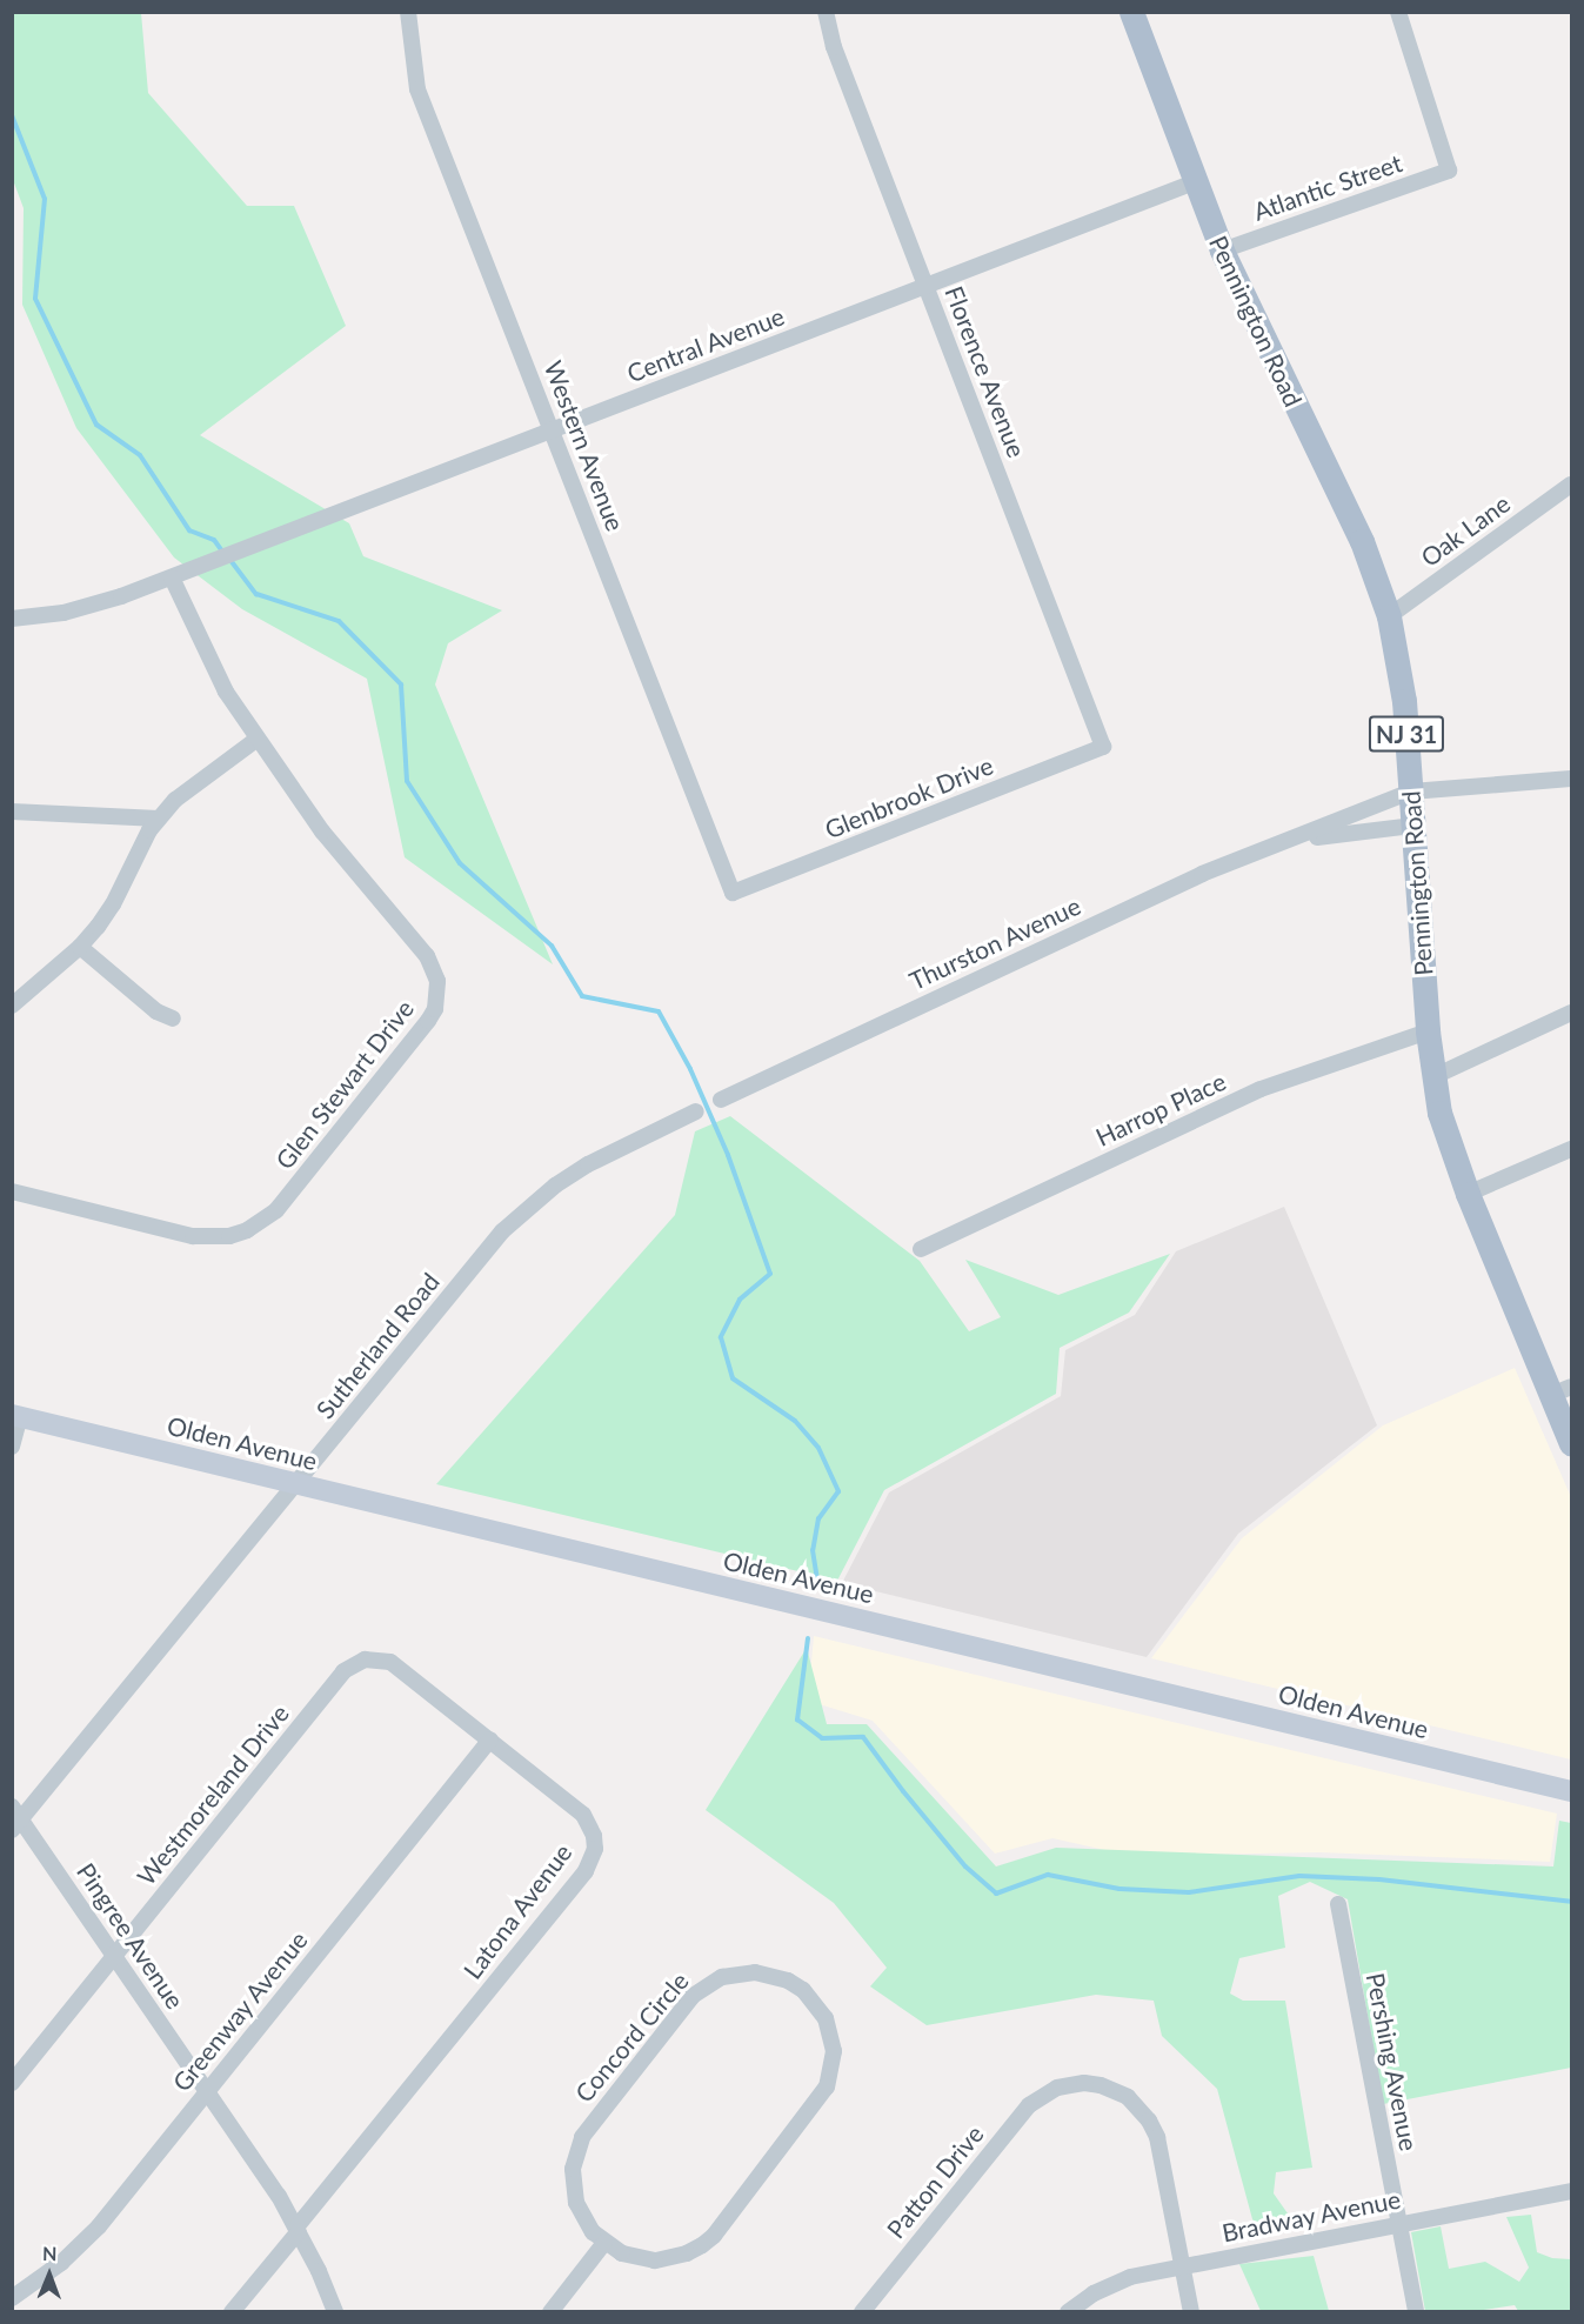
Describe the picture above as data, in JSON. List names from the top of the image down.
{
  "streets": {
    "main road": ["Pennington Road", "NJ 31", "Olden Avenue"],
    "street": [
      "Atlantic Street",
      "Central Avenue",
      "Florence Avenue",
      "Western Avenue",
      "Oak Lane",
      "Glenbrook Drive",
      "Thurston Avenue",
      "Glen Stewart Drive",
      "Harrop Place",
      "Sutherland Road",
      "Westmoreland Drive",
      "Latona Avenue",
      "Pingree Avenue",
      "Greenway Avenue",
      "Concord Circle",
      "Pershing Avenue",
      "Patton Drive",
      "Bradway Avenue"
    ]
  },
  "crossings": [
    ["Atlantic Street", "Pennington Road"],
    ["Pennington Road", "Central Avenue"],
    ["Pennington Road", "Oak Lane"],
    ["Pennington Road", "Thurston Avenue"],
    ["Pennington Road", "Harrop Place"],
    ["Central Avenue", "Florence Avenue"],
    ["Central Avenue", "Western Avenue"],
    ["Central Avenue", "Glen Stewart Drive"],
    ["Florence Avenue", "Glenbrook Drive"],
    ["Western Avenue", "Glenbrook Drive"],
    ["Sutherland Road", "Olden Avenue"],
    ["Sutherland Road", "Pingree Avenue"],
    ["Westmoreland Drive", "Latona Avenue"],
    ["Westmoreland Drive", "Pingree Avenue"],
    ["Latona Avenue", "Pingree Avenue"],
    ["Latona Avenue", "Greenway Avenue"],
    ["Pingree Avenue", "Greenway Avenue"],
    ["Pershing Avenue", "Bradway Avenue"],
    ["Patton Drive", "Bradway Avenue"]
  ],
  "north": "top"
}
